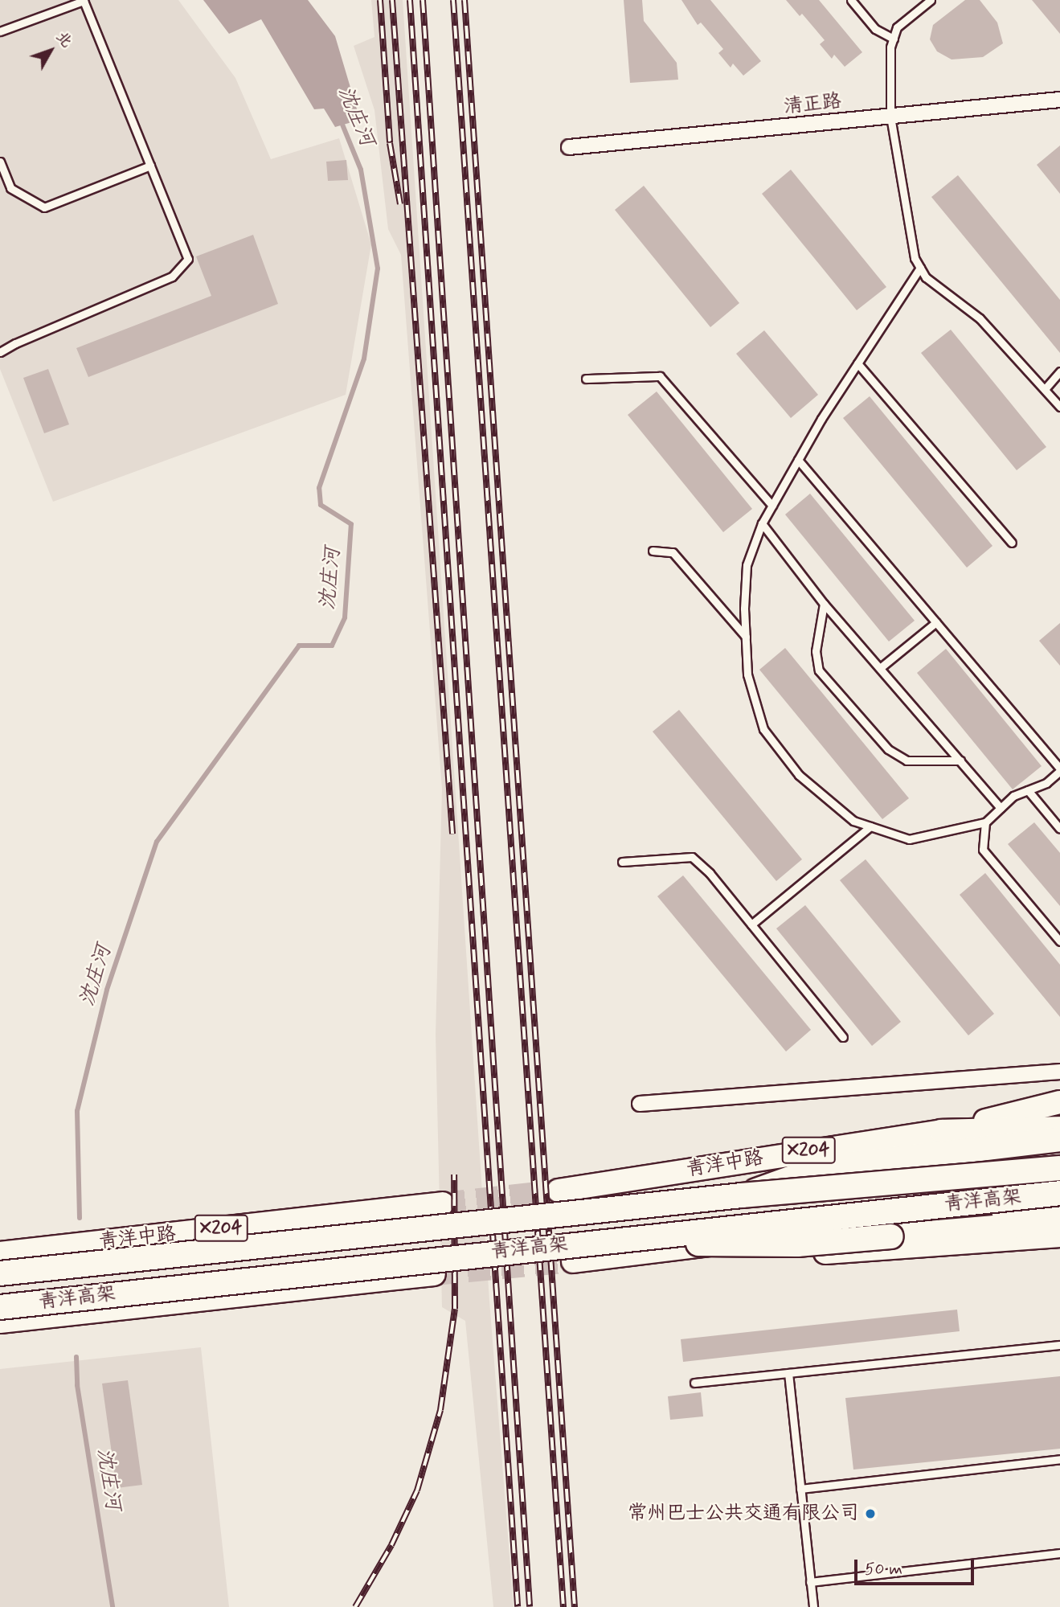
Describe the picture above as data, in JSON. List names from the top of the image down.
{
  "streets": {
    "highway": ["青洋高架"],
    "main road": ["X204", "青洋中路"],
    "street": ["清正路"]
  },
  "water": ["沈庄河"],
  "places": ["常州巴士公共交通有限公司"],
  "scale_bar": "50 m",
  "north": "top right"
}
